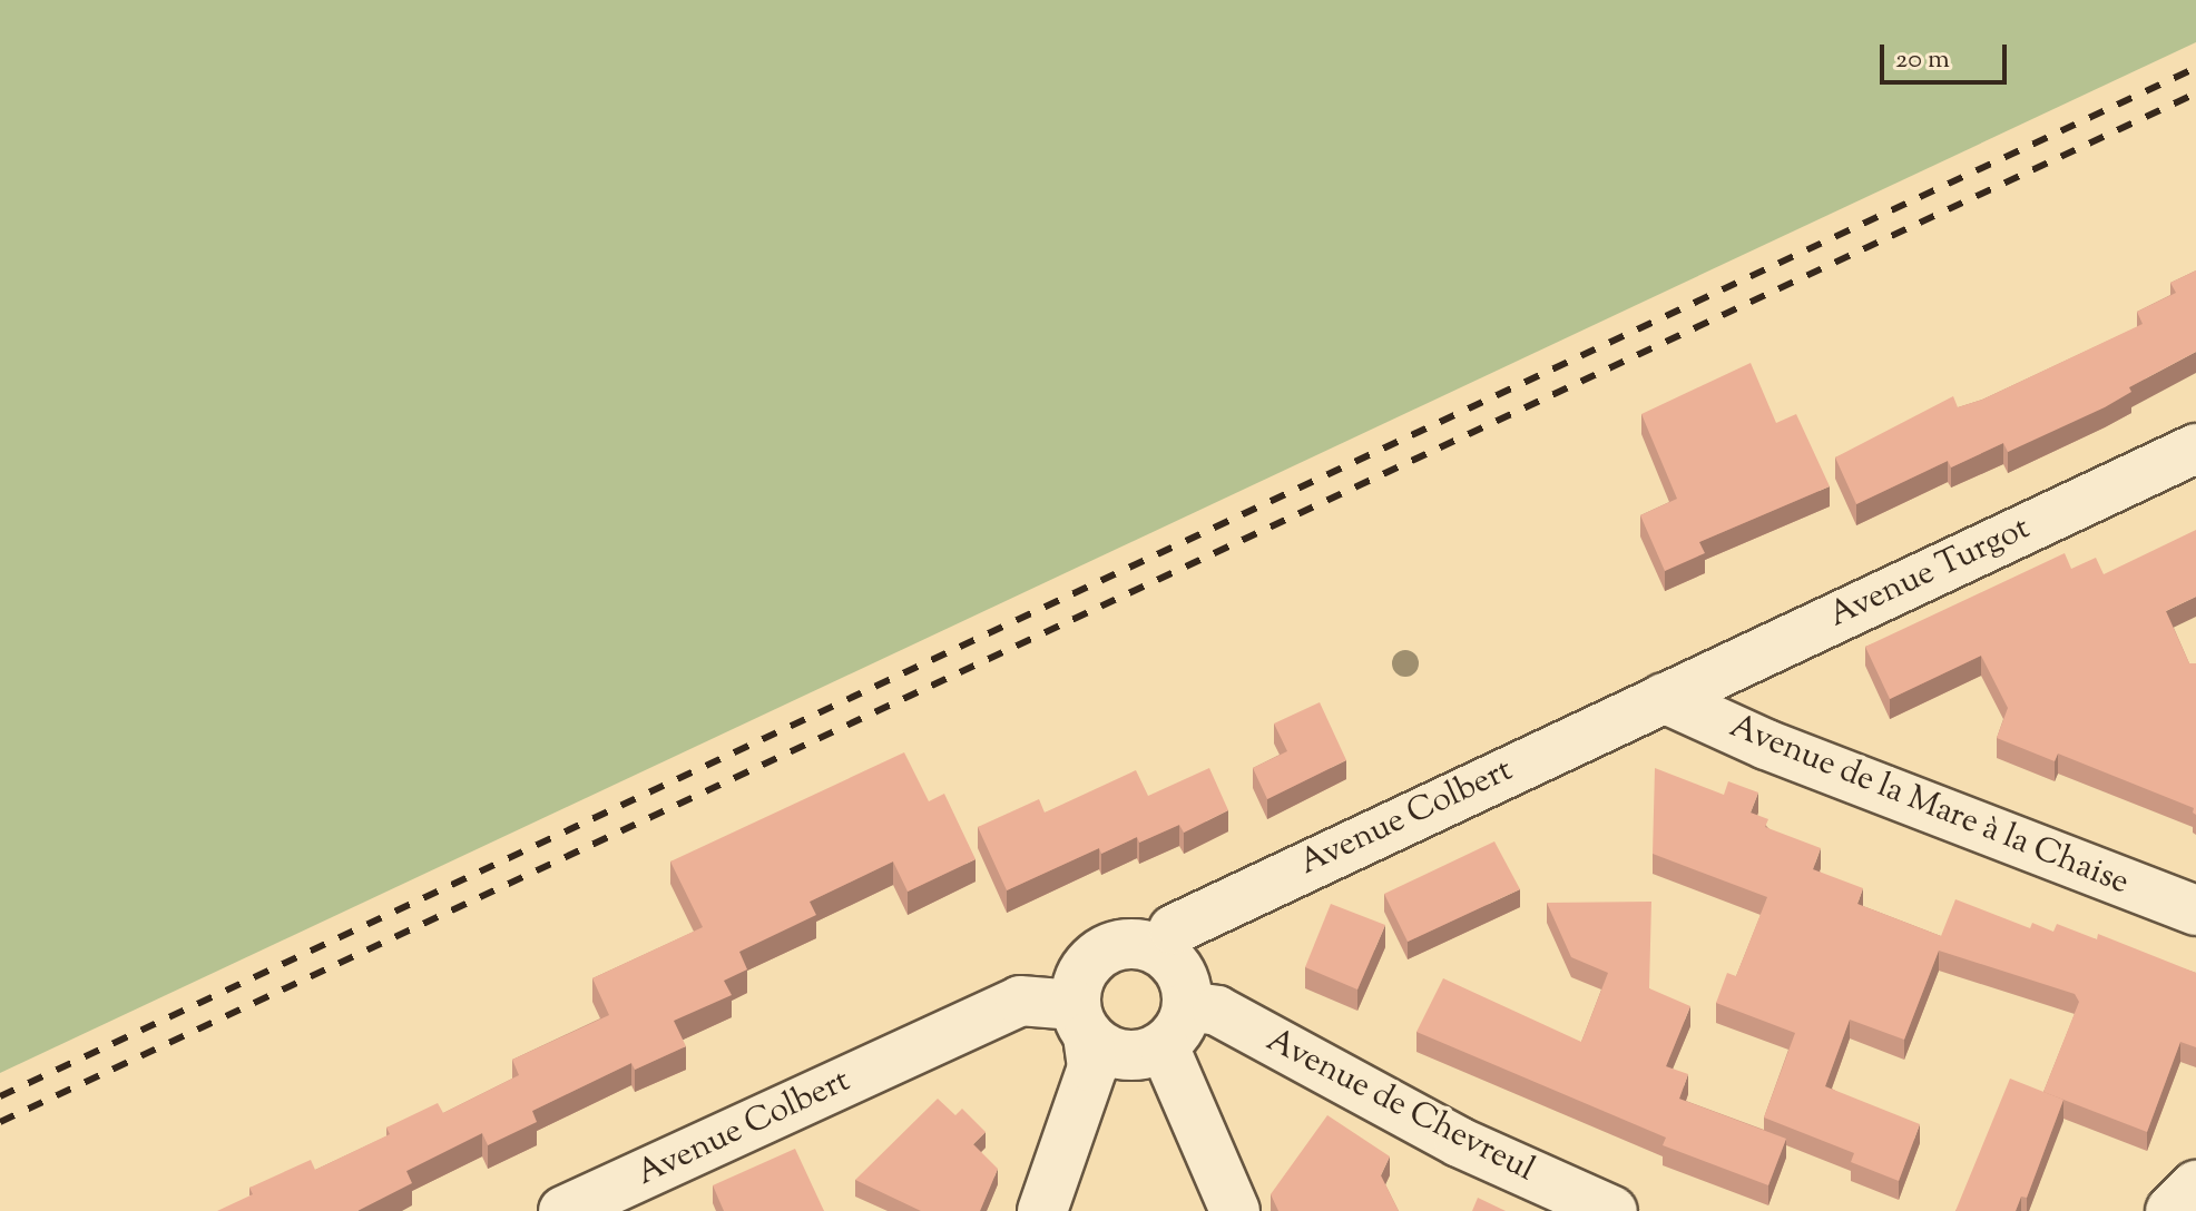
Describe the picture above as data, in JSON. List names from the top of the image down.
{
  "streets": {
    "street": [
      "Avenue Turgot",
      "Avenue de la Mare à la Chaise",
      "Avenue Colbert",
      "Avenue de Chevreul"
    ]
  },
  "crossings": [
    ["Avenue Turgot", "Avenue de la Mare à la Chaise"],
    ["Avenue Turgot", "Avenue Colbert"],
    ["Avenue de la Mare à la Chaise", "Avenue Colbert"],
    ["Avenue Colbert", "Avenue de Chevreul"]
  ],
  "scale_bar": "20 m"
}
